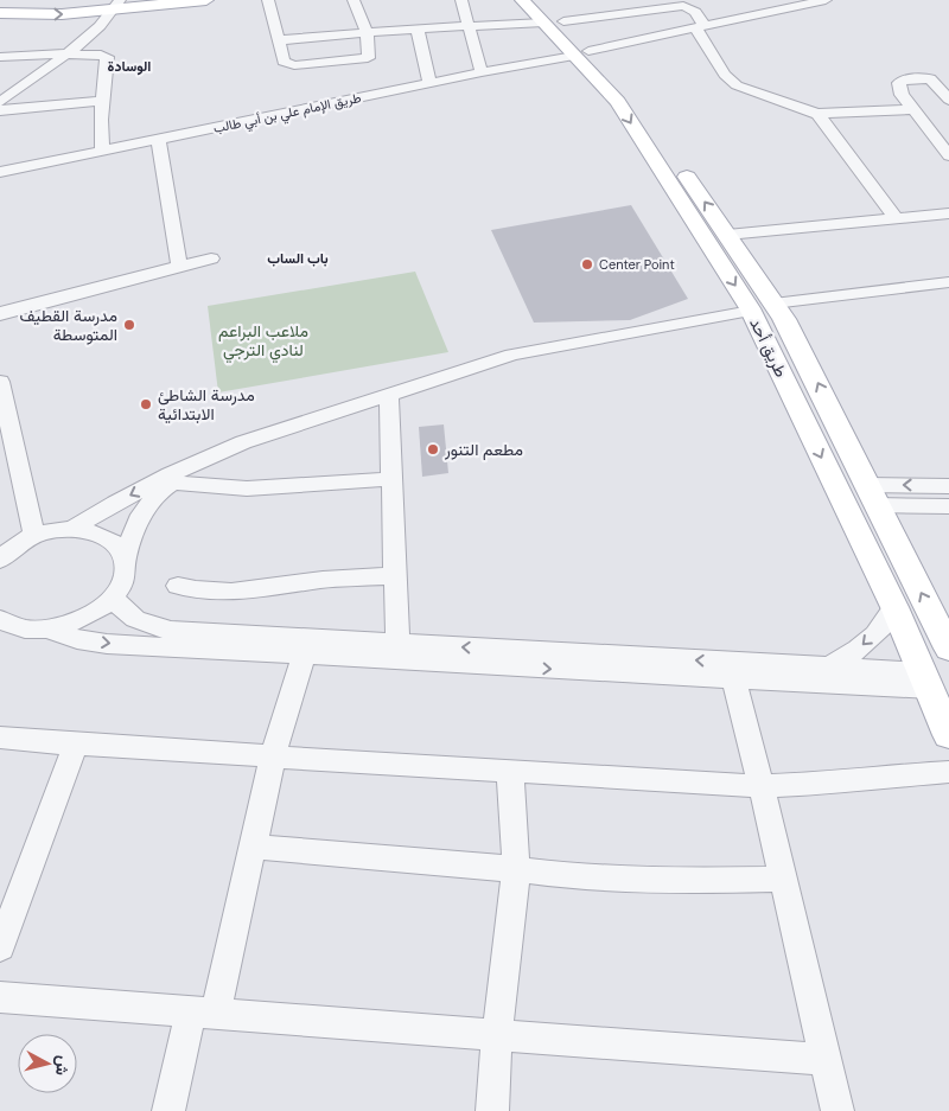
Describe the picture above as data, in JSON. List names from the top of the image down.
{
  "streets": {
    "main road": ["طريق أحد"],
    "street": ["طريق الإمام علي بن أبي طالب"]
  },
  "crossings": [
    ["طريق الإمام علي بن أبي طالب", "طريق أحد"]
  ],
  "districts": ["الوسادة", "باب الساب"],
  "parks": ["ملاعب البراعم لنادي الترجي"],
  "places": [
    "Center Point",
    "مدرسة القطيف المتوسطة",
    "مدرسة الشاطئ الابتدائية",
    "مطعم التنور"
  ],
  "north": "right"
}
